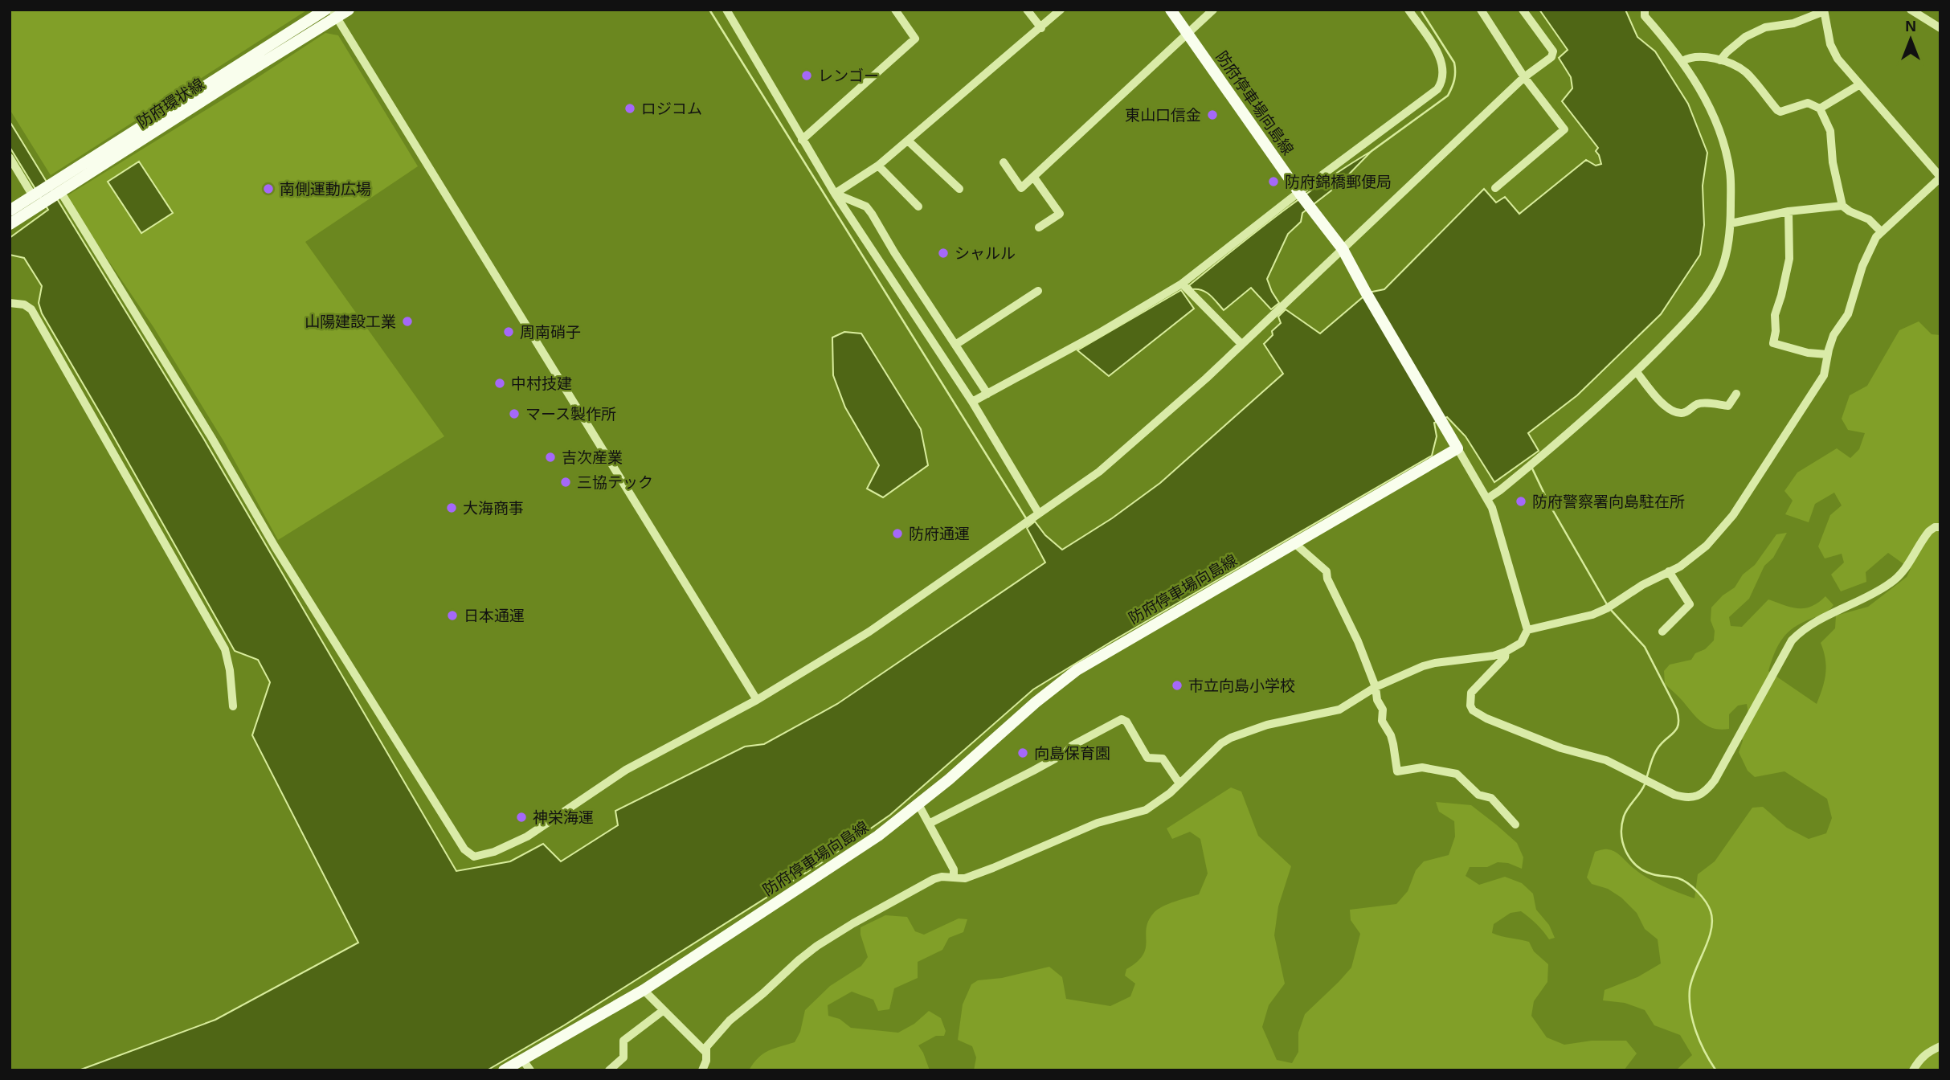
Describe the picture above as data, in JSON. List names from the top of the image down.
{
  "streets": {
    "main road": ["防府環状線", "防府停車場向島線"]
  },
  "places": [
    "レンゴー",
    "ロジコム",
    "東山口信金",
    "防府錦橋郵便局",
    "南側運動広場",
    "シャルル",
    "山陽建設工業",
    "周南硝子",
    "中村技建",
    "マース製作所",
    "吉次産業",
    "三協テック",
    "防府警察署向島駐在所",
    "大海商事",
    "防府通運",
    "日本通運",
    "市立向島小学校",
    "向島保育園",
    "神栄海運"
  ],
  "north": "top"
}
